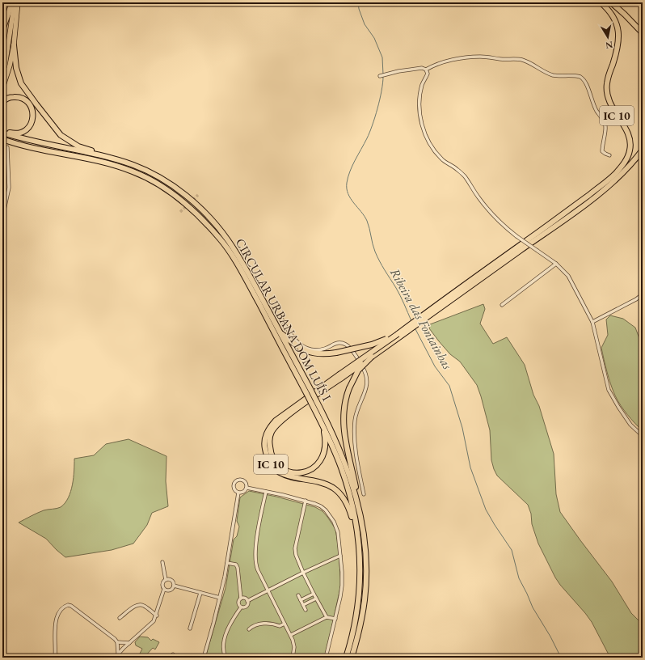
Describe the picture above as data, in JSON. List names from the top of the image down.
{
  "streets": {
    "highway": ["IC 10", "CIRCULAR URBANA DOM LUÍS I"]
  },
  "crossings": [
    ["IC 10", "CIRCULAR URBANA DOM LUÍS I"]
  ],
  "water": ["Ribeira das Fontainhas"],
  "north": "bottom"
}
